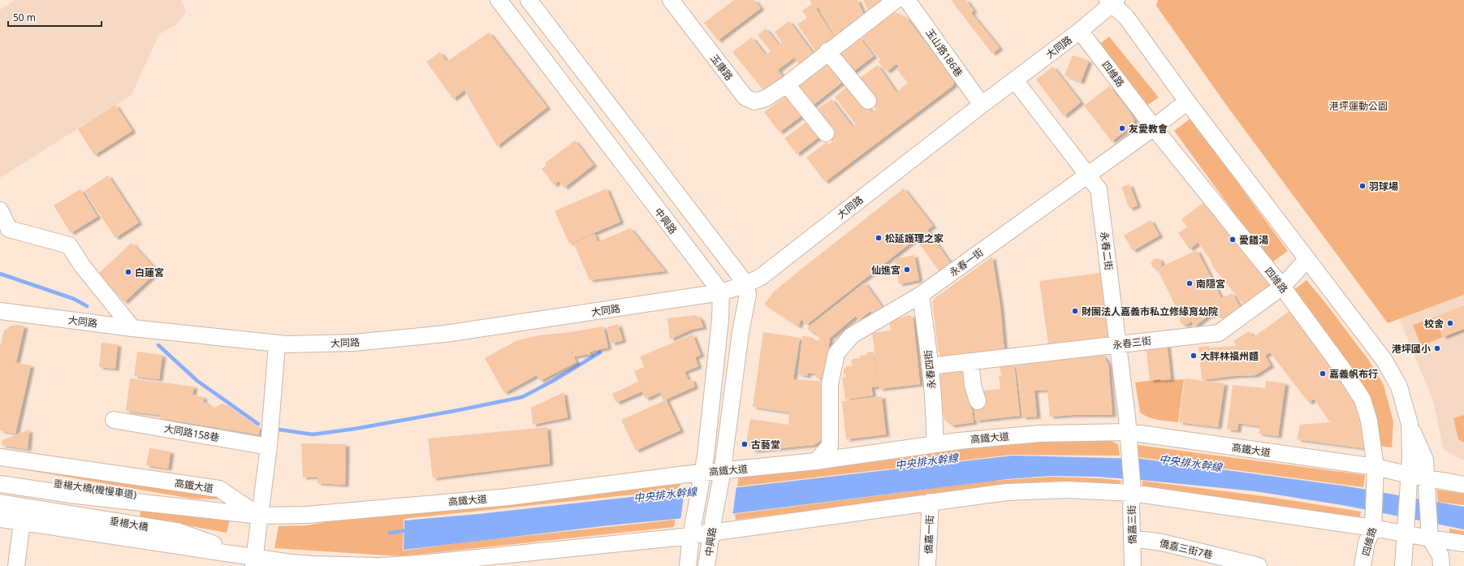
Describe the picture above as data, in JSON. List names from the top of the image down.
{
  "streets": {
    "street": [
      "大同路",
      "玉山路186巷",
      "玉康路",
      "四維路",
      "中興路",
      "永春二街",
      "永春一街",
      "永春三街",
      "永春四街",
      "大同路158巷",
      "高鐵大道",
      "垂楊大橋(機慢車道)",
      "垂楊大橋",
      "僑嘉三街",
      "僑嘉一街",
      "僑嘉三街7巷"
    ]
  },
  "crossings": [
    ["大同路", "玉山路186巷"],
    ["大同路", "四維路"],
    ["大同路", "中興路"],
    ["大同路", "永春二街"],
    ["四維路", "永春一街"],
    ["四維路", "永春三街"],
    ["四維路", "高鐵大道"],
    ["中興路", "高鐵大道"],
    ["永春二街", "永春一街"],
    ["永春二街", "永春三街"],
    ["永春二街", "高鐵大道"],
    ["永春二街", "僑嘉三街"],
    ["永春一街", "永春四街"],
    ["永春一街", "高鐵大道"],
    ["永春三街", "永春四街"],
    ["永春四街", "高鐵大道"],
    ["僑嘉三街", "僑嘉三街7巷"]
  ],
  "water": ["中央排水幹線"],
  "parks": ["港坪運動公園"],
  "places": [
    "友愛教會",
    "羽球場",
    "松延護理之家",
    "愛饍湯",
    "仙進宮",
    "白蓮宮",
    "南隱宮",
    "財團法人嘉義市私立修緣育幼院",
    "校舍",
    "港坪國小",
    "大胖林福州麵",
    "嘉義帆布行",
    "古藝堂"
  ],
  "scale_bar": "50 m"
}
